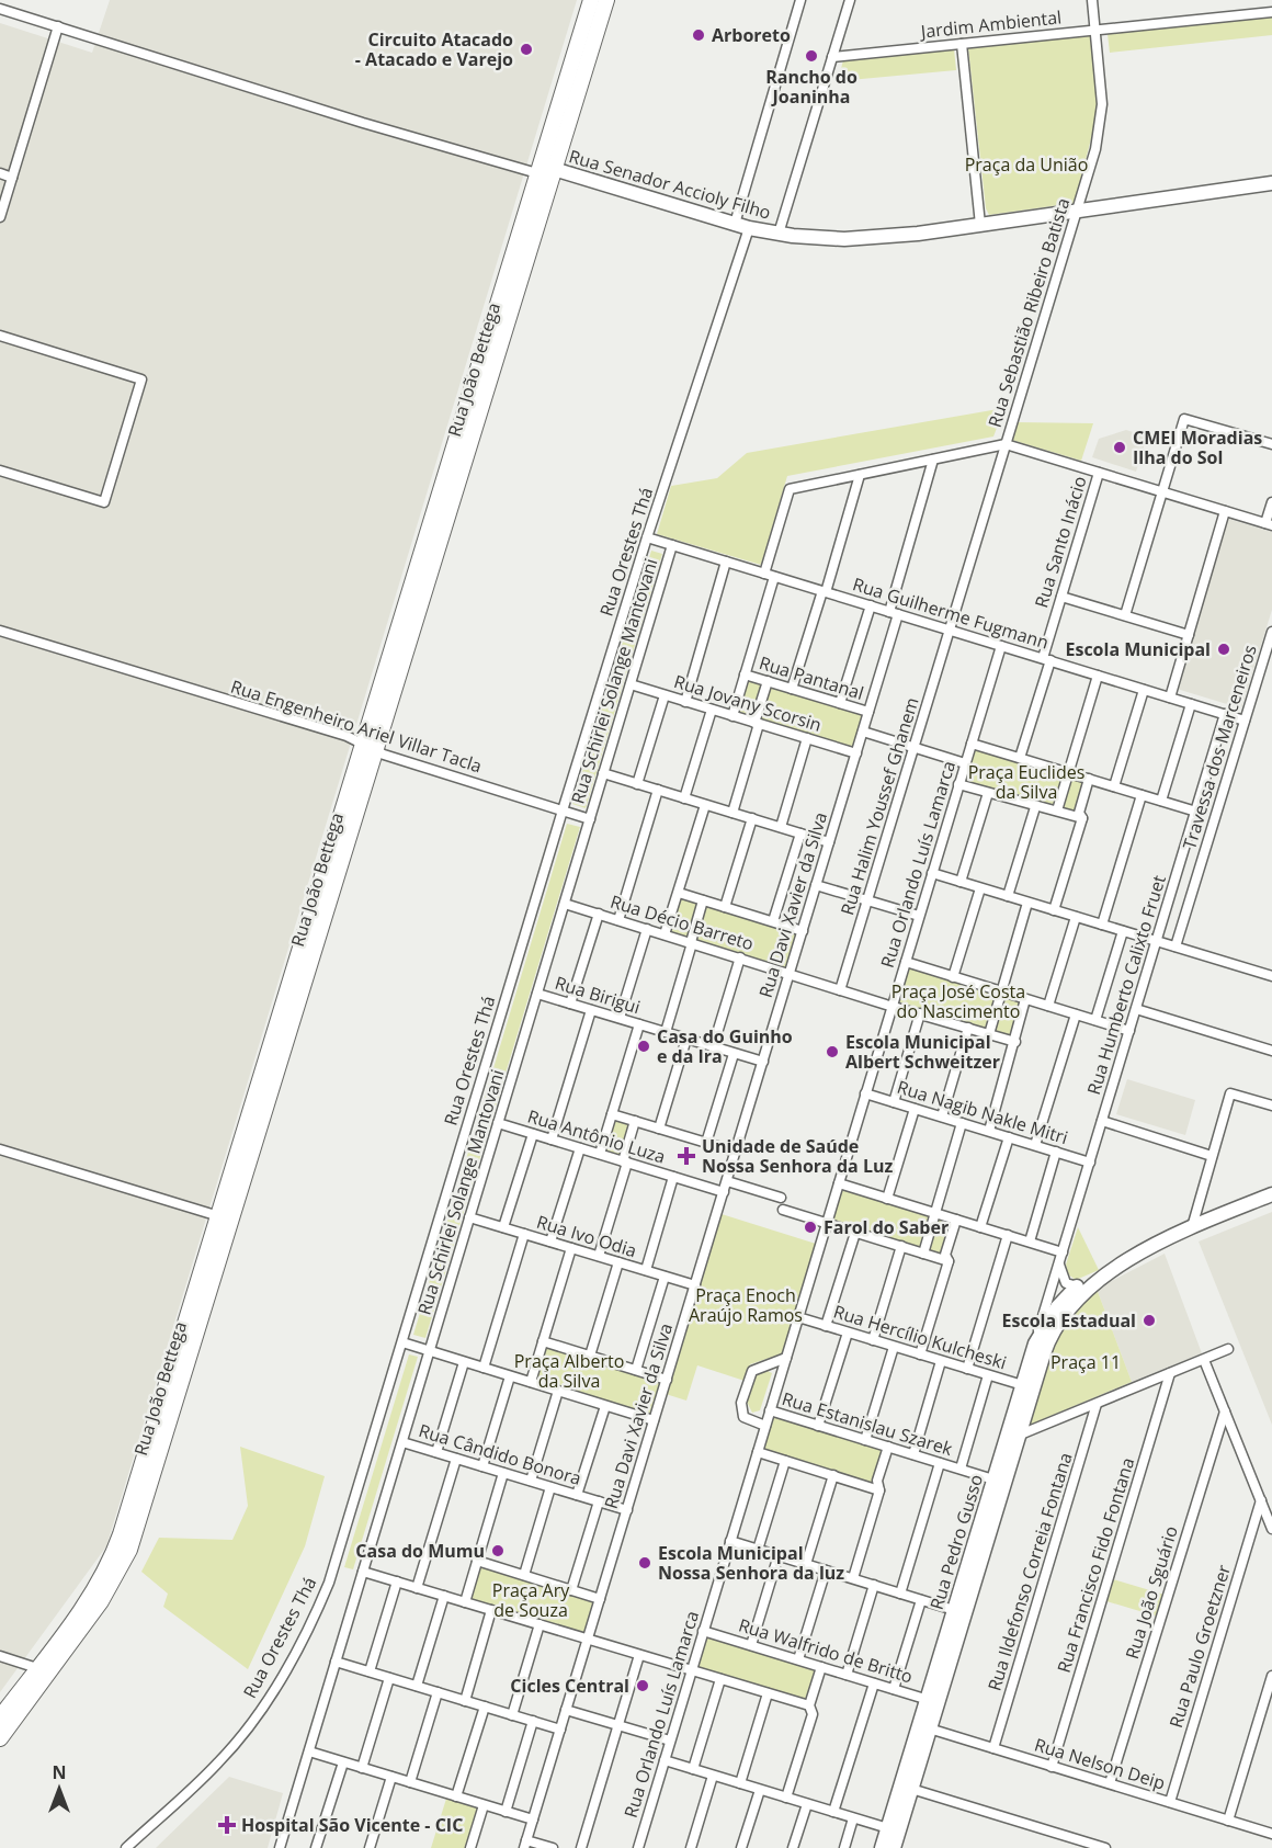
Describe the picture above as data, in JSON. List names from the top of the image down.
{
  "streets": {
    "main road": ["Rua Senador Accioly Filho", "Rua João Bettega", "Rua Pedro Gusso"],
    "street": [
      "Jardim Ambiental",
      "Rua Sebastião Ribeiro Batista",
      "Rua Santo Inácio",
      "Rua Orestes Thá",
      "Rua Guilherme Fugmann",
      "Rua Pantanal",
      "Rua Schirlei Solange Mantovani",
      "Rua Jovany Scorsin",
      "Rua Engenheiro Ariel Villar Tacla",
      "Travessa dos Marceneiros",
      "Rua Halim Youssef Ghanem",
      "Rua Orlando Luís Lamarca",
      "Rua Davi Xavier da Silva",
      "Rua Décio Barreto",
      "Rua Humberto Calixto Fruet",
      "Rua Birigui",
      "Rua Nagib Nakle Mitri",
      "Rua Antônio Luza",
      "Rua Ivo Odia",
      "Rua Hercílio Kulcheski",
      "Rua Estanislau Szarek",
      "Rua Cândido Bonora",
      "Rua Francisco Fido Fontana",
      "Rua Ildefonso Correia Fontana",
      "Rua João Sguário",
      "Rua Paulo Groetzner",
      "Rua Walfrido de Britto",
      "Rua Nelson Deip"
    ]
  },
  "crossings": [
    ["Jardim Ambiental", "Rua Sebastião Ribeiro Batista"],
    ["Rua Senador Accioly Filho", "Rua Sebastião Ribeiro Batista"],
    ["Rua Senador Accioly Filho", "Rua João Bettega"],
    ["Rua Senador Accioly Filho", "Rua Orestes Thá"],
    ["Rua Sebastião Ribeiro Batista", "Rua Guilherme Fugmann"],
    ["Rua Sebastião Ribeiro Batista", "Rua Halim Youssef Ghanem"],
    ["Rua João Bettega", "Rua Engenheiro Ariel Villar Tacla"],
    ["Rua Santo Inácio", "Rua Guilherme Fugmann"],
    ["Rua Orestes Thá", "Rua Guilherme Fugmann"],
    ["Rua Orestes Thá", "Rua Engenheiro Ariel Villar Tacla"],
    ["Rua Guilherme Fugmann", "Rua Schirlei Solange Mantovani"],
    ["Rua Guilherme Fugmann", "Travessa dos Marceneiros"],
    ["Rua Guilherme Fugmann", "Rua Halim Youssef Ghanem"],
    ["Rua Guilherme Fugmann", "Rua Orlando Luís Lamarca"],
    ["Rua Guilherme Fugmann", "Rua Davi Xavier da Silva"],
    ["Rua Guilherme Fugmann", "Rua Humberto Calixto Fruet"],
    ["Rua Pantanal", "Rua Davi Xavier da Silva"],
    ["Rua Schirlei Solange Mantovani", "Rua Jovany Scorsin"],
    ["Rua Schirlei Solange Mantovani", "Rua Engenheiro Ariel Villar Tacla"],
    ["Rua Schirlei Solange Mantovani", "Rua Décio Barreto"],
    ["Rua Schirlei Solange Mantovani", "Rua Birigui"],
    ["Rua Schirlei Solange Mantovani", "Rua Antônio Luza"],
    ["Rua Schirlei Solange Mantovani", "Rua Ivo Odia"],
    ["Rua Schirlei Solange Mantovani", "Rua Cândido Bonora"],
    ["Rua Jovany Scorsin", "Rua Davi Xavier da Silva"],
    ["Rua Halim Youssef Ghanem", "Rua Décio Barreto"],
    ["Rua Orlando Luís Lamarca", "Rua Décio Barreto"],
    ["Rua Orlando Luís Lamarca", "Rua Nagib Nakle Mitri"],
    ["Rua Orlando Luís Lamarca", "Rua Hercílio Kulcheski"],
    ["Rua Orlando Luís Lamarca", "Rua Estanislau Szarek"],
    ["Rua Orlando Luís Lamarca", "Rua Walfrido de Britto"],
    ["Rua Davi Xavier da Silva", "Rua Décio Barreto"],
    ["Rua Davi Xavier da Silva", "Rua Birigui"],
    ["Rua Davi Xavier da Silva", "Rua Antônio Luza"],
    ["Rua Davi Xavier da Silva", "Rua Ivo Odia"],
    ["Rua Davi Xavier da Silva", "Rua Cândido Bonora"],
    ["Rua Humberto Calixto Fruet", "Rua Nagib Nakle Mitri"],
    ["Rua Humberto Calixto Fruet", "Rua Pedro Gusso"],
    ["Rua Hercílio Kulcheski", "Rua Pedro Gusso"],
    ["Rua Estanislau Szarek", "Rua Pedro Gusso"],
    ["Rua Pedro Gusso", "Rua Walfrido de Britto"],
    ["Rua Pedro Gusso", "Rua Nelson Deip"],
    ["Rua Francisco Fido Fontana", "Rua Nelson Deip"],
    ["Rua Ildefonso Correia Fontana", "Rua Nelson Deip"],
    ["Rua João Sguário", "Rua Nelson Deip"],
    ["Rua Paulo Groetzner", "Rua Nelson Deip"]
  ],
  "parks": [
    "Praça da União",
    "Praça Euclides da Silva",
    "Praça José Costa do Nascimento",
    "Praça Enoch Araújo Ramos",
    "Praça Alberto da Silva",
    "Praça 11",
    "Praça Ary de Souza"
  ],
  "places": {
    "other": [
      "Arboreto",
      "Circuito Atacado - Atacado e Varejo",
      "Rancho do Joaninha",
      "CMEI Moradias Ilha do Sol",
      "Escola Municipal",
      "Casa do Guinho e da Ira",
      "Escola Municipal Albert Schweitzer",
      "Farol do Saber",
      "Escola Estadual",
      "Casa do Mumu",
      "Escola Municipal Nossa Senhora da luz",
      "Cicles Central"
    ],
    "health": ["Unidade de Saúde Nossa Senhora da Luz", "Hospital São Vicente - CIC"]
  },
  "north": "top"
}
